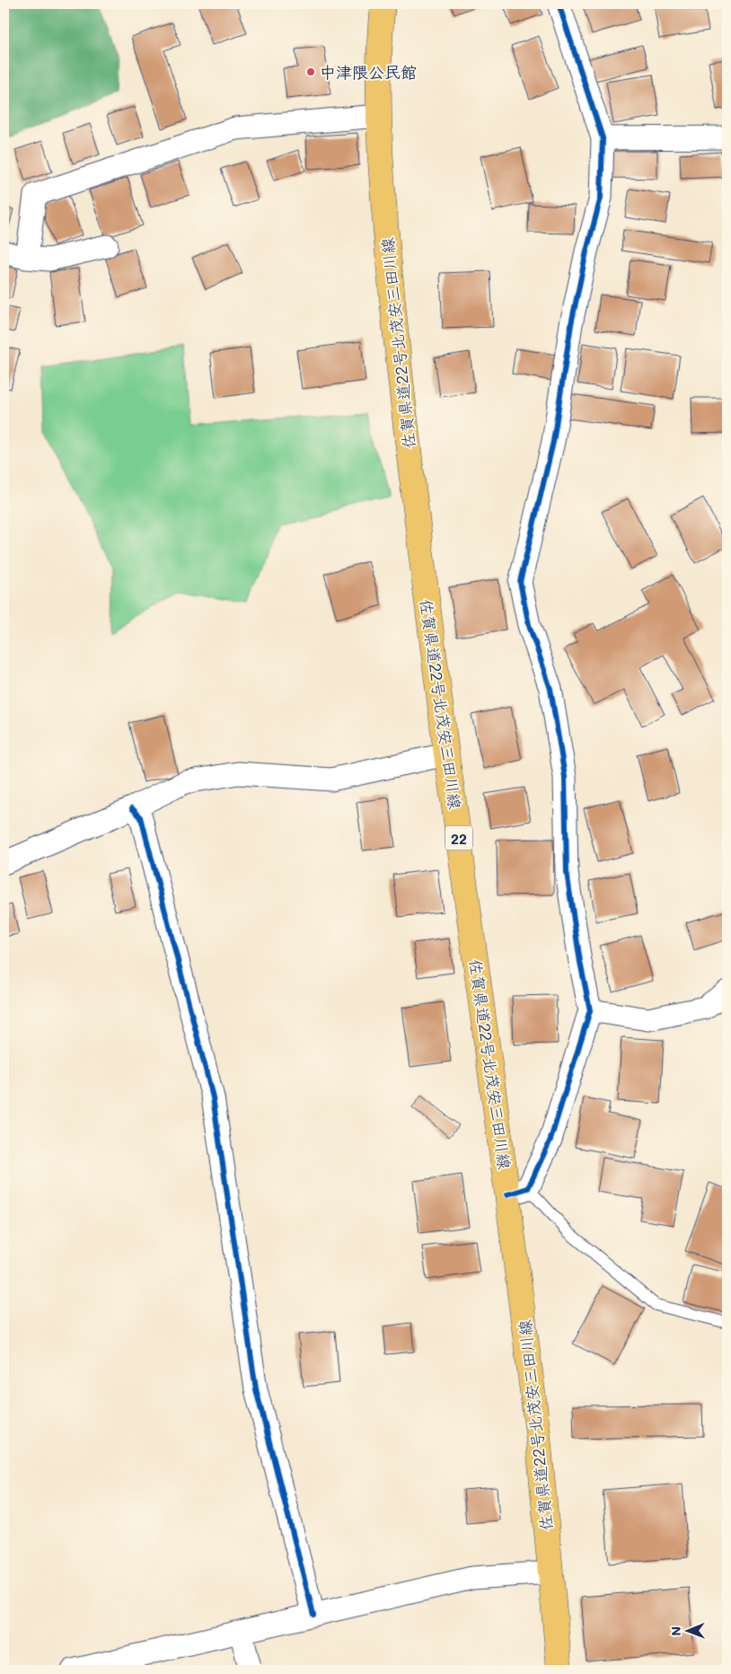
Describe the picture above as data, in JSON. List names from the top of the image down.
{
  "streets": {
    "main road": ["佐賀県道22号北茂安三田川線", "22"]
  },
  "places": ["中津隈公民館"],
  "north": "left"
}
